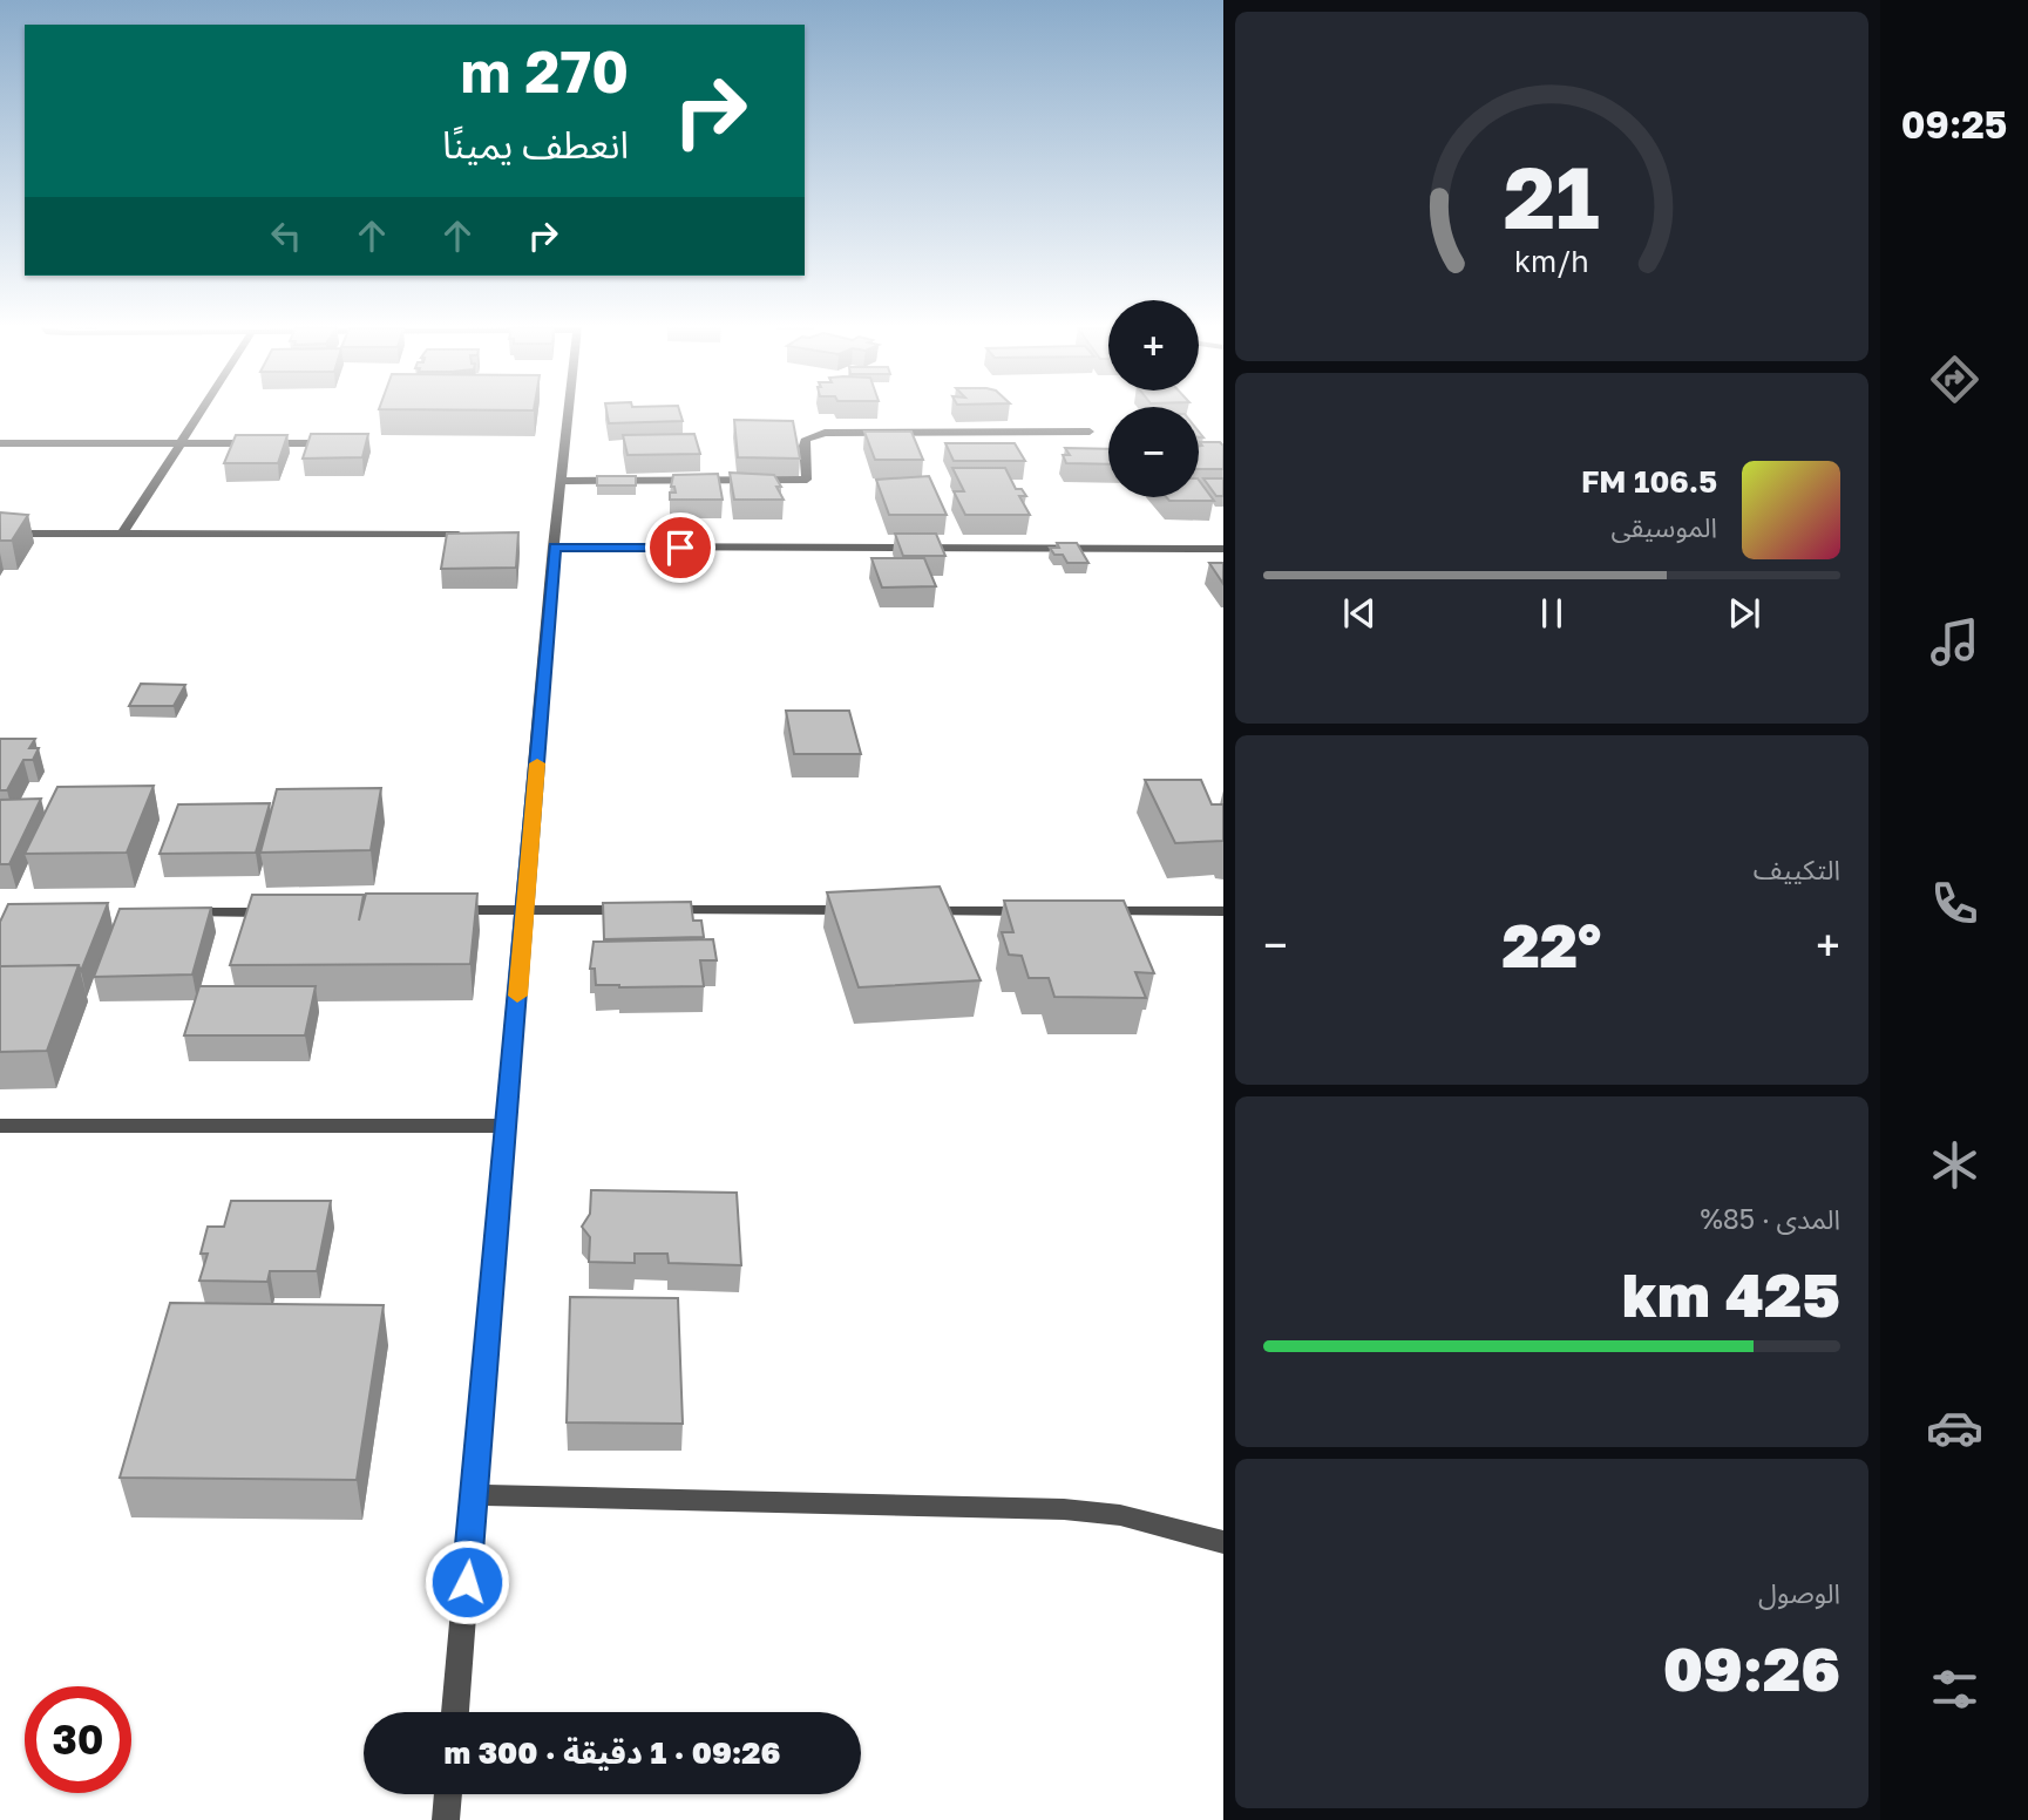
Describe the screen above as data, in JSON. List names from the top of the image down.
{
  "page": {
    "tabs": "09:25",
    "turn": ["270 m", "انعطف يمينًا"],
    "map_buttons": ["+", "−"],
    "song": ["106.5 FM", "الموسيقى"],
    "tile": [
      "التكييف",
      ["المدى · 85%", "425 km"],
      ["الوصول", "09:26"]
    ],
    "heat": ["−", "22°", "+"],
    "limit": "30",
    "trip": "09:26 · 1 دقيقة · 300 m",
    "gauge": ["21", "km/h"]
  }
}
